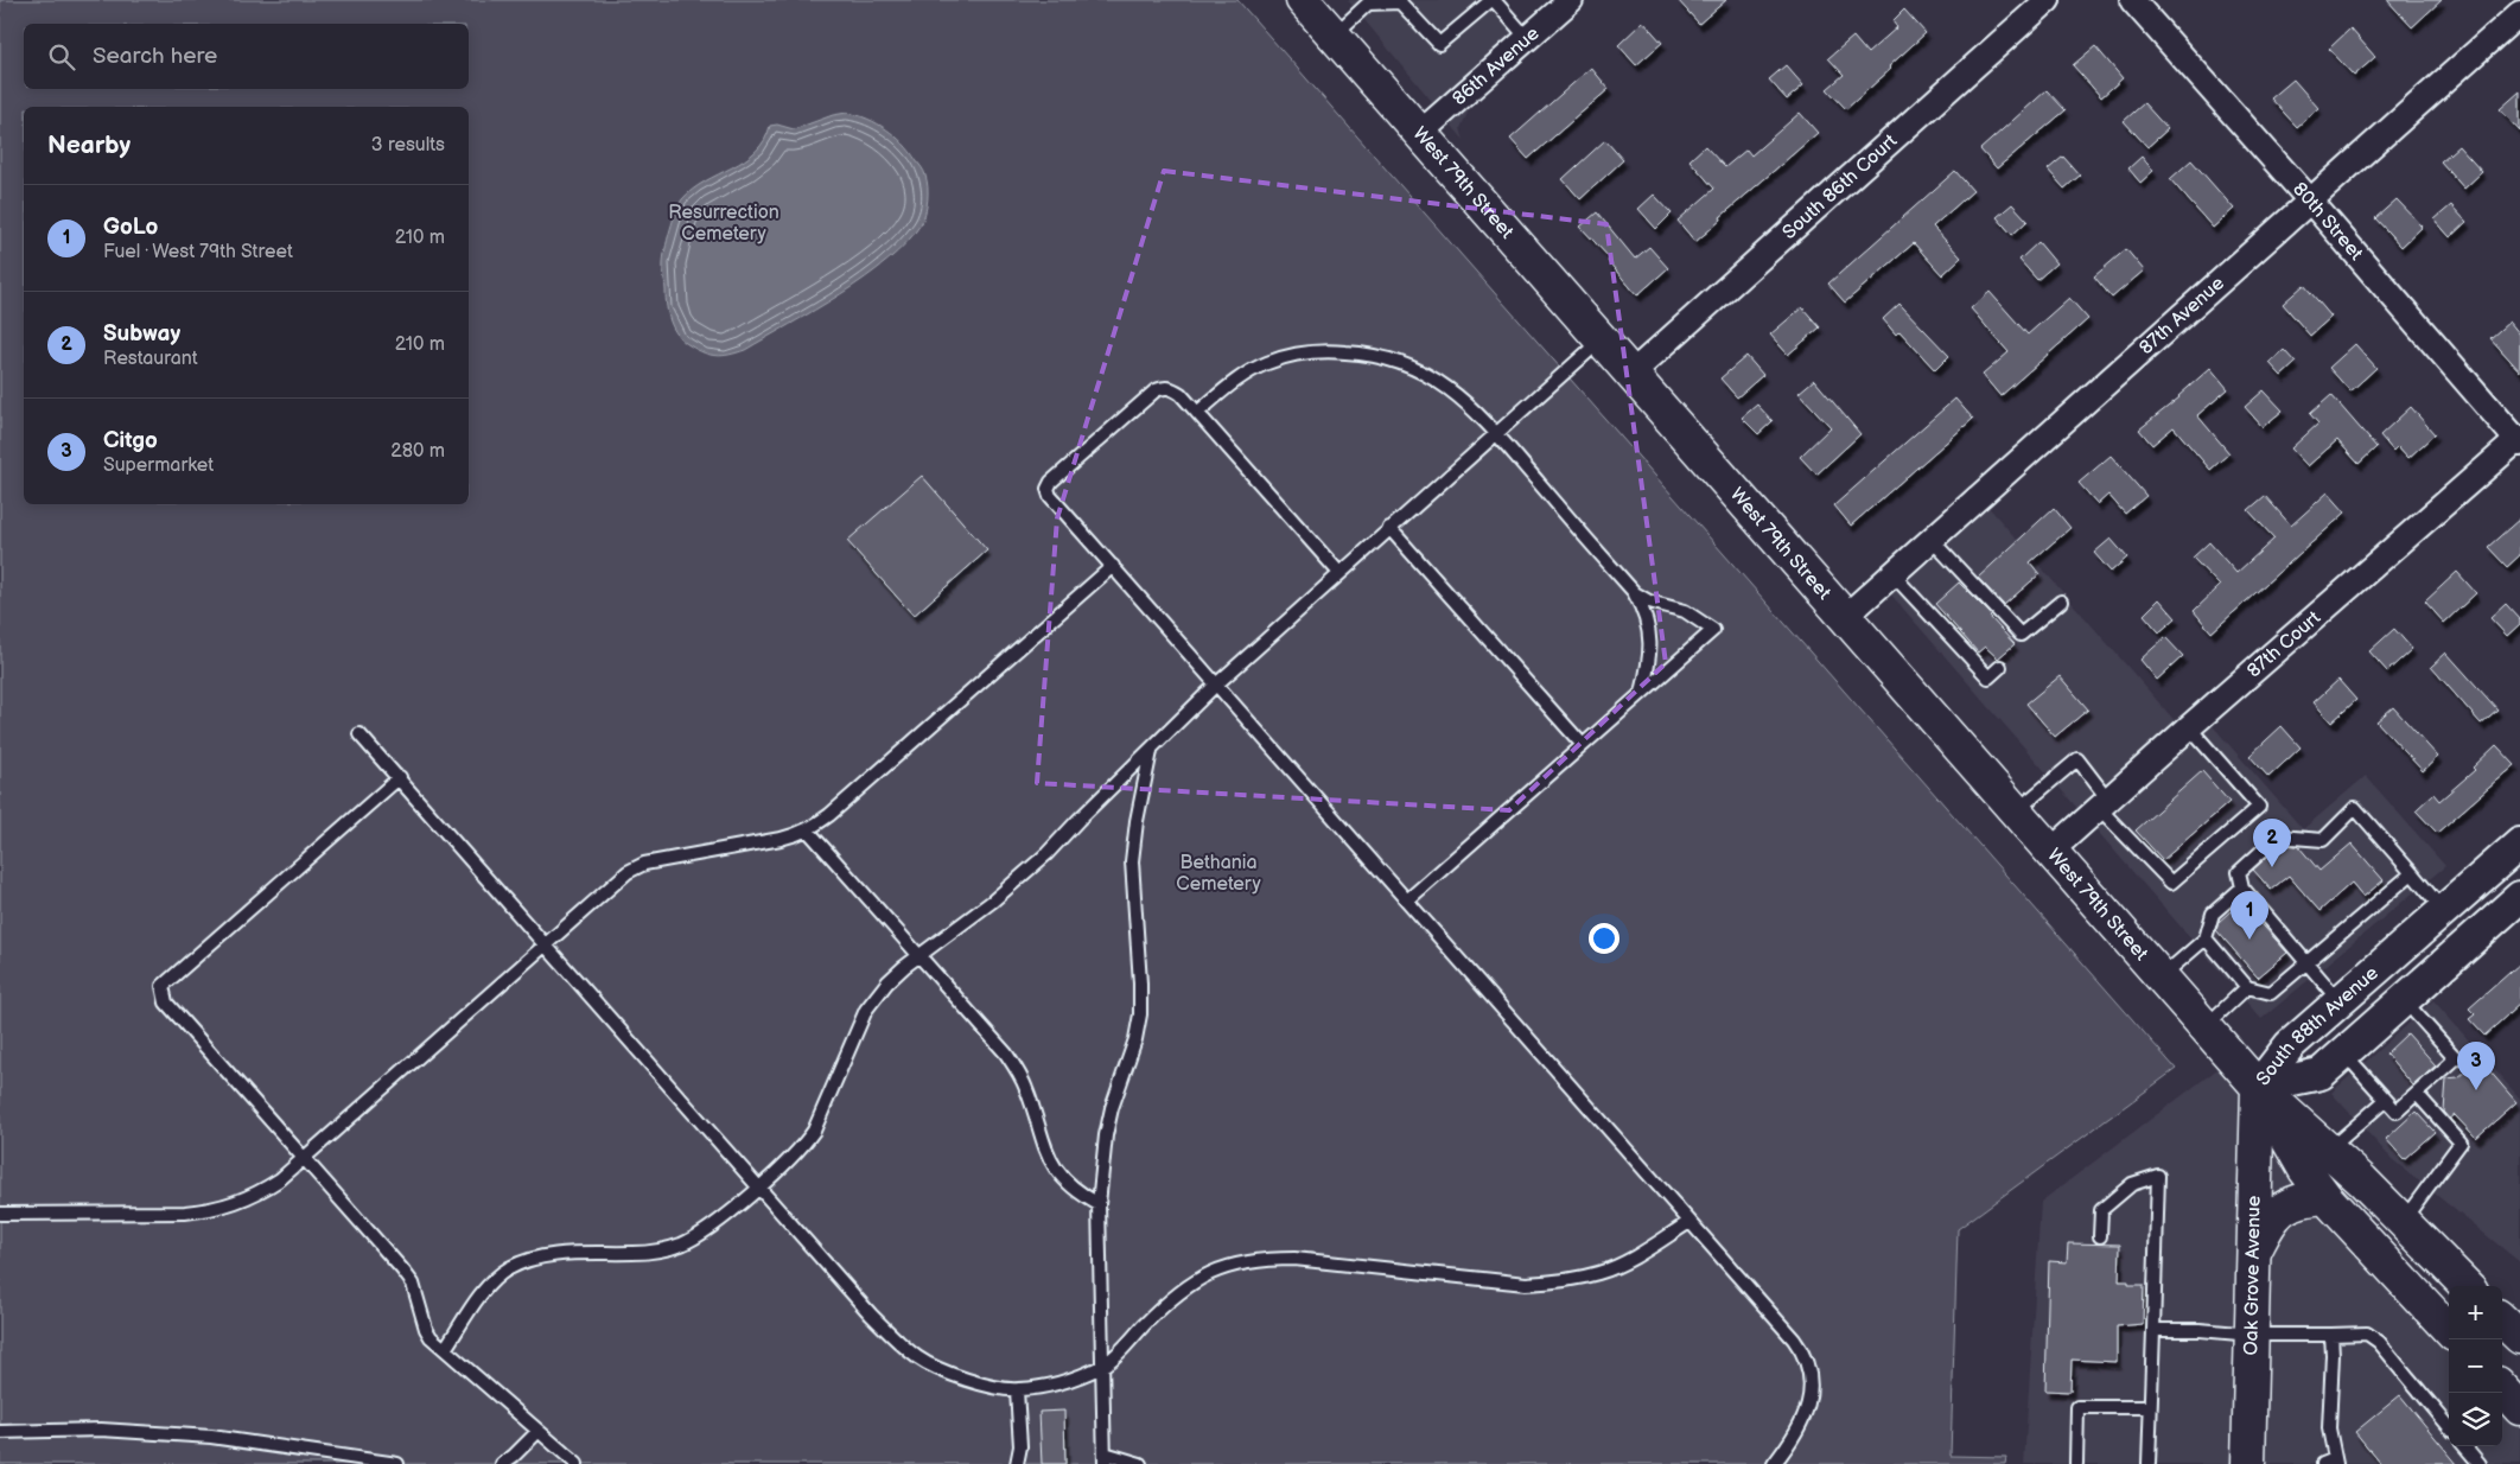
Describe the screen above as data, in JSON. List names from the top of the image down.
{
  "streets": {
    "main road": ["West 79th Street", "Oak Grove Avenue"],
    "street": [
      "86th Avenue",
      "South 86th Court",
      "80th Street",
      "87th Avenue",
      "87th Court",
      "South 88th Avenue"
    ]
  },
  "crossings": [
    ["86th Avenue", "West 79th Street"],
    ["West 79th Street", "South 86th Court"],
    ["West 79th Street", "87th Avenue"],
    ["West 79th Street", "87th Court"],
    ["West 79th Street", "South 88th Avenue"],
    ["West 79th Street", "Oak Grove Avenue"],
    ["80th Street", "87th Avenue"],
    ["80th Street", "87th Court"],
    ["South 88th Avenue", "Oak Grove Avenue"]
  ],
  "parks": ["Resurrection Cemetery", "Bethania Cemetery"],
  "page": {
    "search": "Search here",
    "heading": ["Nearby", "3 results"],
    "list": [
      {
        "mark": "1",
        "name": "GoLo",
        "note": "Fuel · West 79th Street",
        "value": "210 m"
      },
      {
        "mark": "2",
        "name": "Subway",
        "note": "Restaurant",
        "value": "210 m"
      },
      {
        "mark": "3",
        "name": "Citgo",
        "note": "Supermarket",
        "value": "280 m"
      }
    ],
    "pins": ["2", "1", "3"],
    "map_buttons": ["+", "−"]
  }
}
